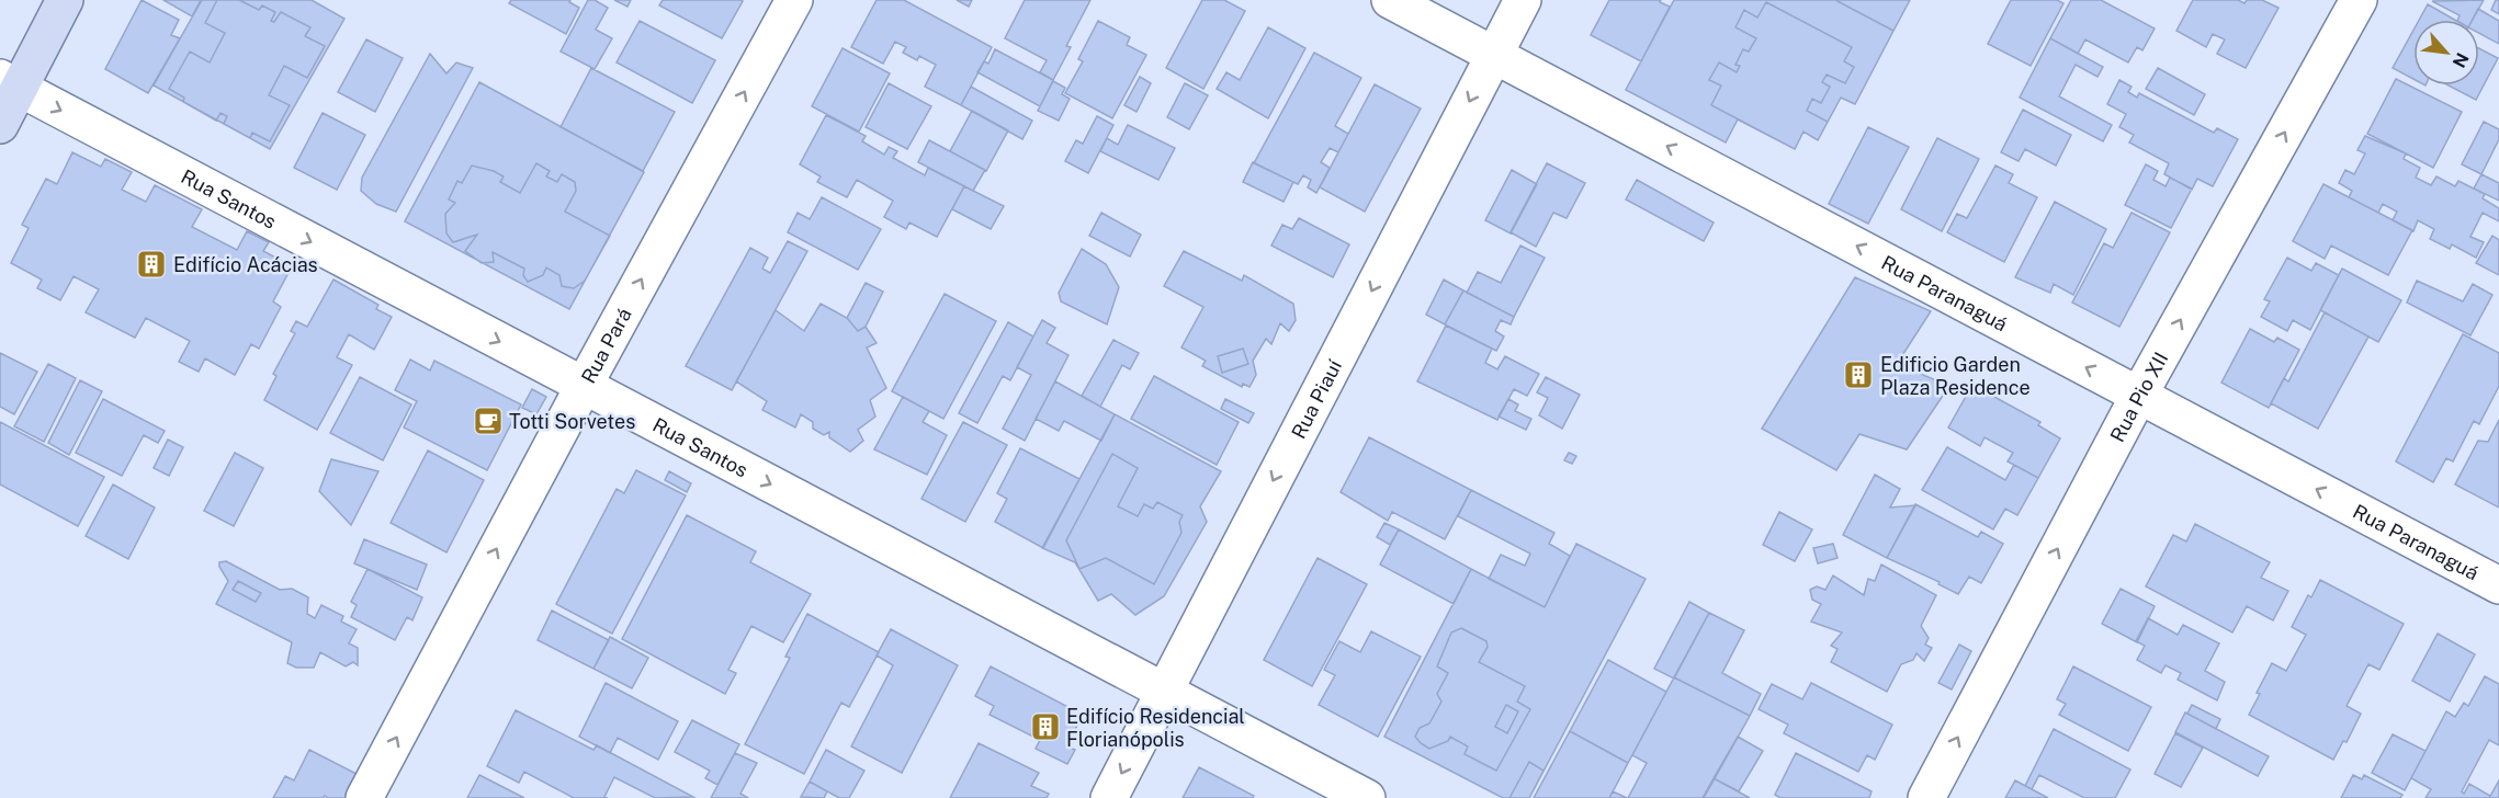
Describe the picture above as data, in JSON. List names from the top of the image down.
{
  "streets": {
    "street": [
      "Rua Santos",
      "Rua Paranaguá",
      "Rua Pará",
      "Rua Pio XII",
      "Rua Piauí"
    ]
  },
  "crossings": [
    ["Rua Santos", "Rua Pará"],
    ["Rua Santos", "Rua Piauí"],
    ["Rua Paranaguá", "Rua Pio XII"],
    ["Rua Paranaguá", "Rua Piauí"]
  ],
  "one_way": [
    "Rua Santos",
    "Rua Paranaguá",
    "Rua Pará",
    "Rua Pio XII",
    "Rua Piauí"
  ],
  "places": {
    "building": ["Edifício Acácias", "Edificio Garden Plaza Residence", "Edifício Residencial Florianópolis"],
    "cafe": ["Totti Sorvetes"]
  },
  "north": "bottom right"
}
